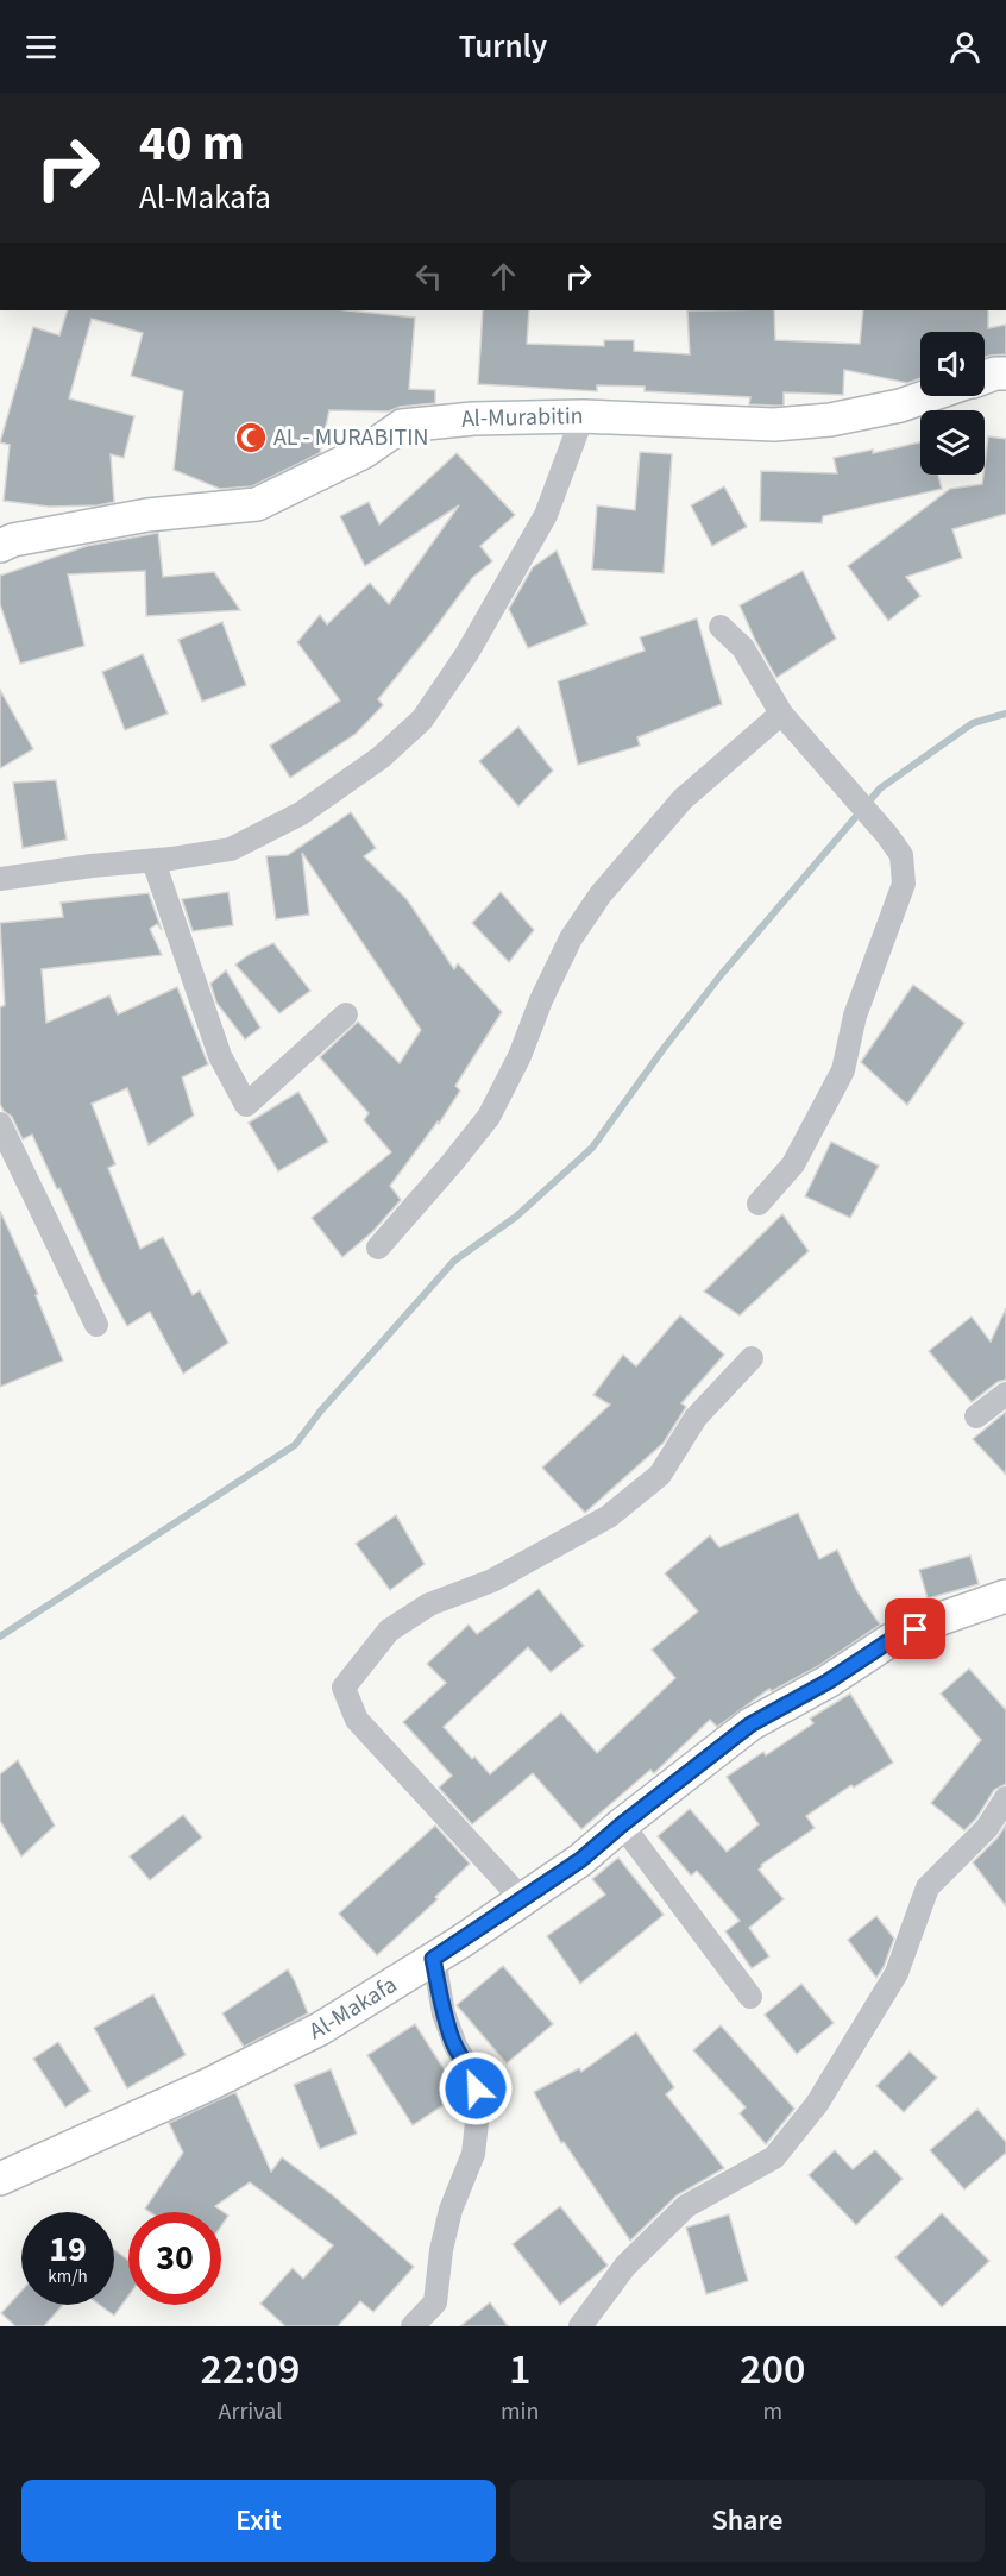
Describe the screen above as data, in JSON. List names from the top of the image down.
{
  "streets": {
    "street": ["Al-Murabitin", "Al-Makafa"]
  },
  "places": {
    "mosque": ["AL - MURABITIN"]
  },
  "page": {
    "header": "Turnly",
    "turn": ["40 m", "Al-Makafa"],
    "speed": "19 km/h",
    "limit": "30",
    "eta": [
      "22:09",
      "Arrival",
      "1",
      "min",
      "200",
      "m"
    ],
    "buttons": ["Exit", "Share"]
  }
}
